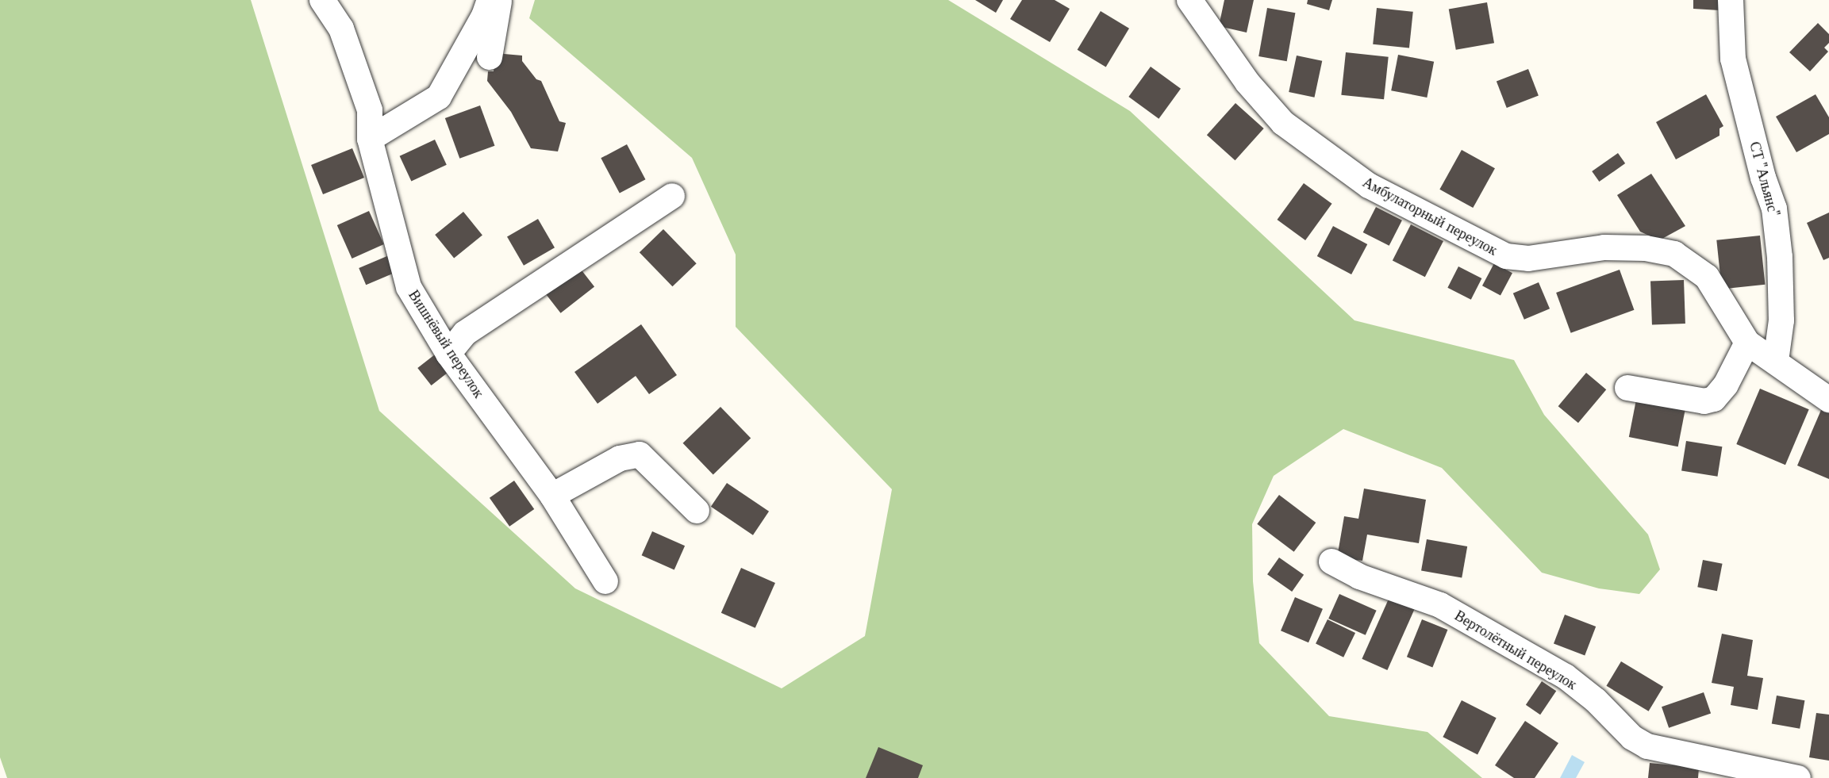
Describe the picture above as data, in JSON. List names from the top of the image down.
{
  "streets": {
    "street": [
      "СТ \"Альянс\"",
      "Амбулаторный переулок",
      "Вишнёвый переулок",
      "Вертолётный переулок"
    ]
  },
  "crossings": [
    ["СТ \"Альянс\"", "Амбулаторный переулок"]
  ]
}
